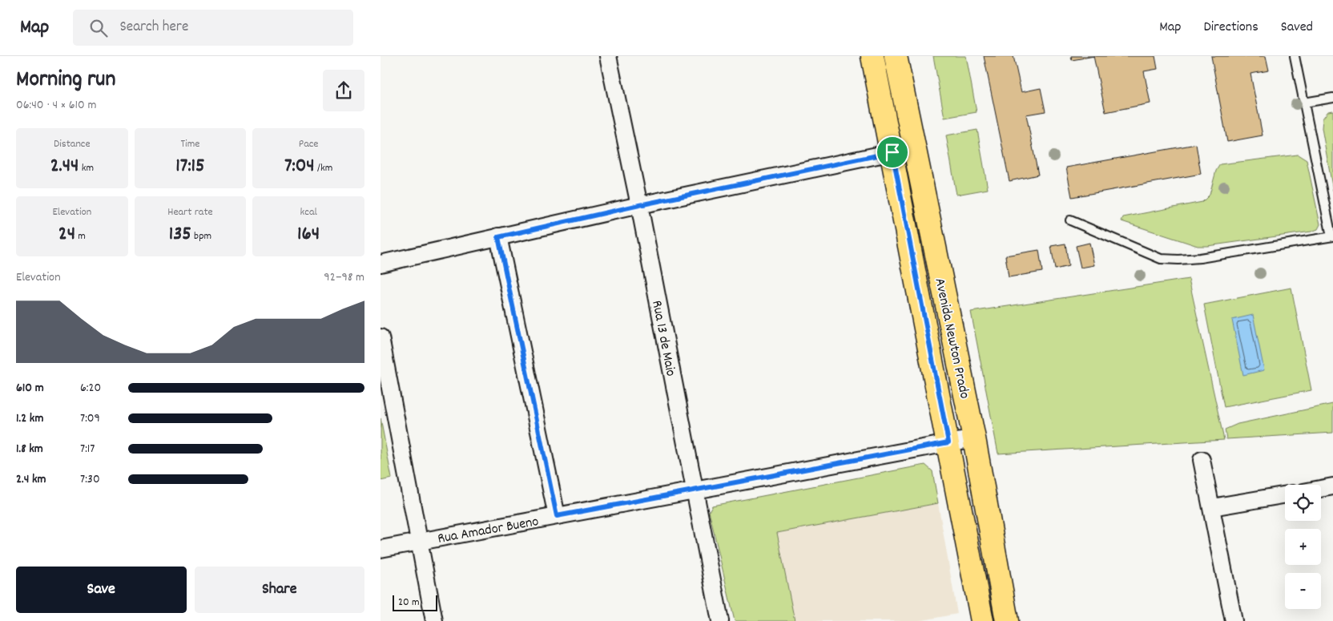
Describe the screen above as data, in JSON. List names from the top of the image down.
{
  "streets": {
    "main road": ["Avenida Newton Prado"],
    "street": ["Rua 13 de Maio", "Rua Amador Bueno"]
  },
  "crossings": [
    ["Rua 13 de Maio", "Rua Amador Bueno"],
    ["Avenida Newton Prado", "Rua Amador Bueno"]
  ],
  "scale_bar": "20 m",
  "page": {
    "header": "Map",
    "search": "Search here",
    "nav": ["Map", "Directions", "Saved"],
    "heading": ["Morning run", "06:40 · 4 × 610 m"],
    "stats": [
      ["Distance", "2.44 km"],
      ["Time", "17:15"],
      ["Pace", "7:04 /km"],
      ["Elevation", "24 m"],
      ["Heart rate", "135 bpm"],
      ["kcal", "164"]
    ],
    "chart": ["Elevation", "92–98 m"],
    "list": [
      {
        "name": "610 m",
        "note": "6:20"
      },
      {
        "name": "1.2 km",
        "note": "7:09"
      },
      {
        "name": "1.8 km",
        "note": "7:17"
      },
      {
        "name": "2.4 km",
        "note": "7:30"
      }
    ],
    "map_buttons": ["+", "−"],
    "buttons": ["Save", "Share"],
    "scale": "20 m"
  }
}
